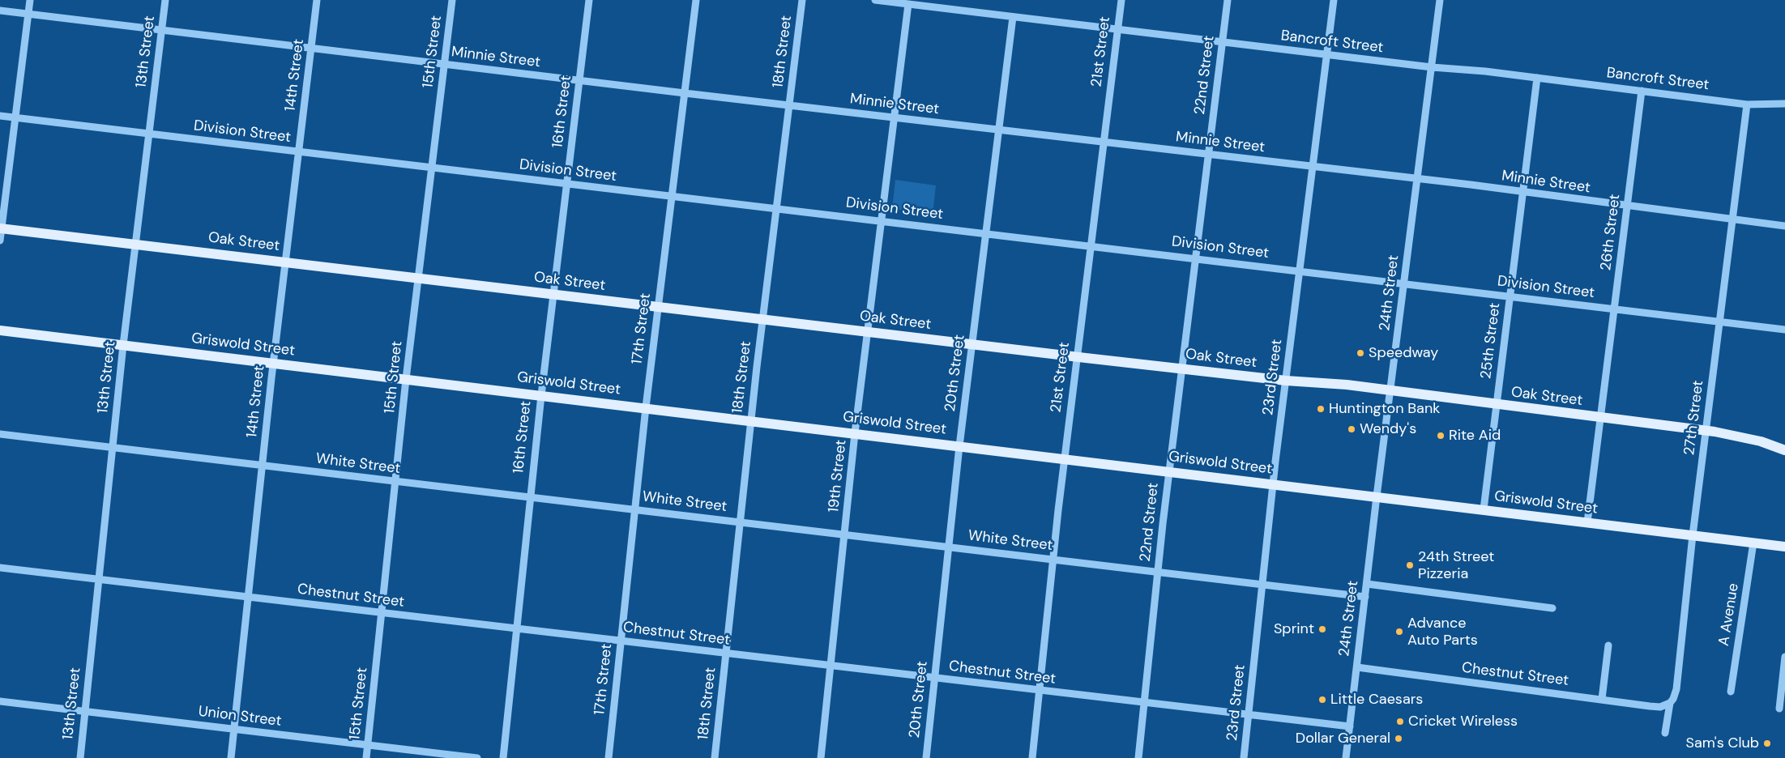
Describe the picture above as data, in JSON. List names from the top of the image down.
{
  "streets": {
    "main road": ["Oak Street", "Griswold Street"],
    "street": [
      "Bancroft Street",
      "13th Street",
      "15th Street",
      "18th Street",
      "21st Street",
      "Minnie Street",
      "14th Street",
      "22nd Street",
      "16th Street",
      "Division Street",
      "26th Street",
      "24th Street",
      "17th Street",
      "25th Street",
      "20th Street",
      "23rd Street",
      "27th Street",
      "White Street",
      "19th Street",
      "Chestnut Street",
      "A Avenue",
      "Union Street"
    ]
  },
  "crossings": [
    ["Bancroft Street", "21st Street"],
    ["Bancroft Street", "22nd Street"],
    ["Bancroft Street", "26th Street"],
    ["Bancroft Street", "24th Street"],
    ["Bancroft Street", "25th Street"],
    ["Bancroft Street", "20th Street"],
    ["Bancroft Street", "23rd Street"],
    ["Bancroft Street", "27th Street"],
    ["Bancroft Street", "19th Street"],
    ["13th Street", "Minnie Street"],
    ["13th Street", "Division Street"],
    ["13th Street", "Oak Street"],
    ["13th Street", "Griswold Street"],
    ["13th Street", "White Street"],
    ["13th Street", "Chestnut Street"],
    ["13th Street", "Union Street"],
    ["15th Street", "Minnie Street"],
    ["15th Street", "Division Street"],
    ["15th Street", "Oak Street"],
    ["15th Street", "Griswold Street"],
    ["15th Street", "White Street"],
    ["15th Street", "Chestnut Street"],
    ["15th Street", "Union Street"],
    ["18th Street", "Minnie Street"],
    ["18th Street", "Division Street"],
    ["18th Street", "Oak Street"],
    ["18th Street", "Griswold Street"],
    ["18th Street", "White Street"],
    ["18th Street", "Chestnut Street"],
    ["21st Street", "Minnie Street"],
    ["21st Street", "Division Street"],
    ["21st Street", "Oak Street"],
    ["21st Street", "Griswold Street"],
    ["21st Street", "White Street"],
    ["21st Street", "Chestnut Street"],
    ["Minnie Street", "14th Street"],
    ["Minnie Street", "22nd Street"],
    ["Minnie Street", "16th Street"],
    ["Minnie Street", "26th Street"],
    ["Minnie Street", "24th Street"],
    ["Minnie Street", "17th Street"],
    ["Minnie Street", "25th Street"],
    ["Minnie Street", "20th Street"],
    ["Minnie Street", "23rd Street"],
    ["Minnie Street", "27th Street"],
    ["Minnie Street", "19th Street"],
    ["14th Street", "Division Street"],
    ["14th Street", "Oak Street"],
    ["14th Street", "Griswold Street"],
    ["14th Street", "White Street"],
    ["14th Street", "Chestnut Street"],
    ["14th Street", "Union Street"],
    ["22nd Street", "Division Street"],
    ["22nd Street", "Oak Street"],
    ["22nd Street", "Griswold Street"],
    ["22nd Street", "White Street"],
    ["22nd Street", "Chestnut Street"],
    ["16th Street", "Division Street"],
    ["16th Street", "Oak Street"],
    ["16th Street", "Griswold Street"],
    ["16th Street", "White Street"],
    ["16th Street", "Chestnut Street"],
    ["Division Street", "26th Street"],
    ["Division Street", "24th Street"],
    ["Division Street", "17th Street"],
    ["Division Street", "25th Street"],
    ["Division Street", "20th Street"],
    ["Division Street", "23rd Street"],
    ["Division Street", "27th Street"],
    ["Division Street", "19th Street"],
    ["26th Street", "Oak Street"],
    ["26th Street", "Griswold Street"],
    ["Oak Street", "24th Street"],
    ["Oak Street", "17th Street"],
    ["Oak Street", "25th Street"],
    ["Oak Street", "20th Street"],
    ["Oak Street", "23rd Street"],
    ["Oak Street", "27th Street"],
    ["Oak Street", "19th Street"],
    ["24th Street", "Griswold Street"],
    ["24th Street", "White Street"],
    ["24th Street", "Chestnut Street"],
    ["17th Street", "Griswold Street"],
    ["17th Street", "White Street"],
    ["17th Street", "Chestnut Street"],
    ["25th Street", "Griswold Street"],
    ["Griswold Street", "20th Street"],
    ["Griswold Street", "23rd Street"],
    ["Griswold Street", "27th Street"],
    ["Griswold Street", "19th Street"],
    ["Griswold Street", "A Avenue"],
    ["20th Street", "White Street"],
    ["20th Street", "Chestnut Street"],
    ["23rd Street", "White Street"],
    ["23rd Street", "Chestnut Street"],
    ["27th Street", "Chestnut Street"],
    ["White Street", "19th Street"],
    ["19th Street", "Chestnut Street"]
  ],
  "places": [
    "Speedway",
    "Huntington Bank",
    "Wendy's",
    "Rite Aid",
    "24th Street Pizzeria",
    "Sprint",
    "Advance Auto Parts",
    "Little Caesars",
    "Cricket Wireless",
    "Dollar General",
    "Sam's Club"
  ]
}
